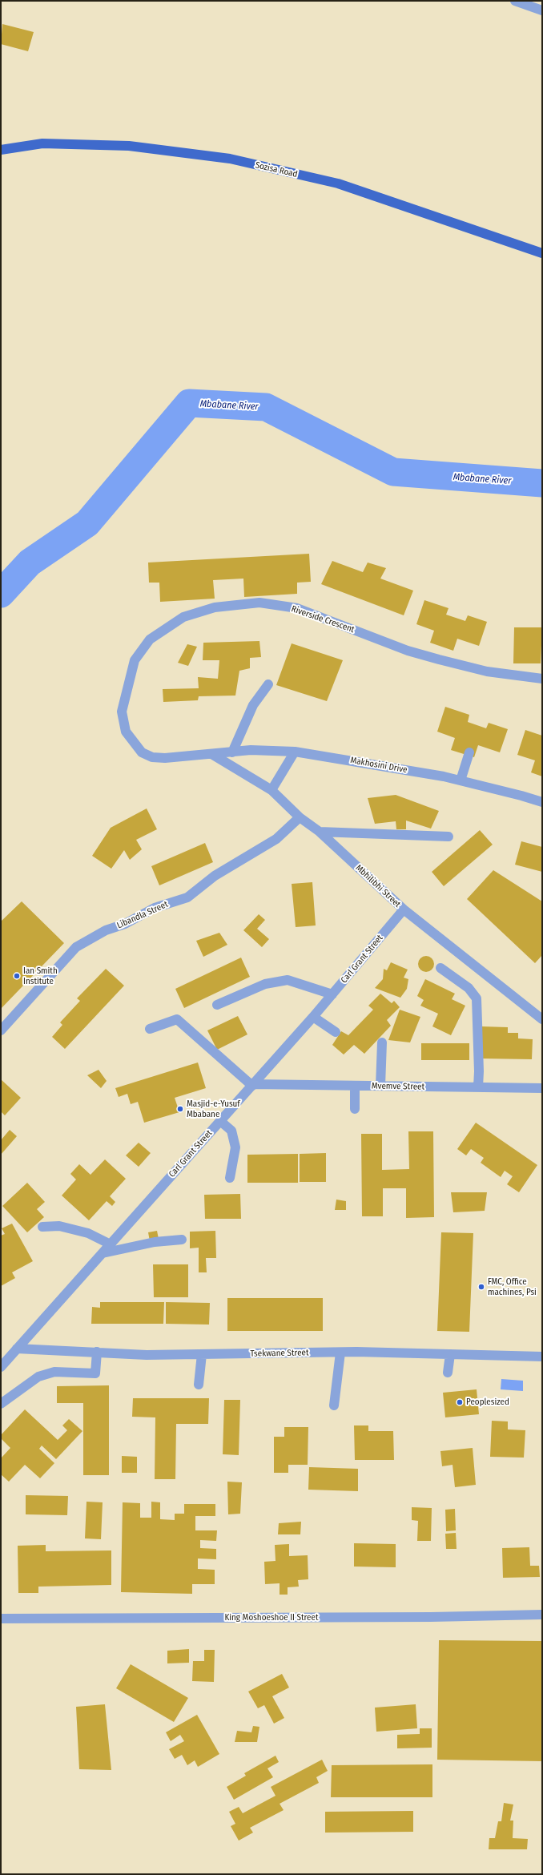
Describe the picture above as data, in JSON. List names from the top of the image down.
{
  "streets": {
    "main road": ["Sozisa Road"],
    "street": [
      "Riverside Crescent",
      "Makhosini Drive",
      "Mbhilibhi Street",
      "Libandla Street",
      "Carl Grant Street",
      "Mvemve Street",
      "Tsekwane Street",
      "King Moshoeshoe II Street"
    ]
  },
  "crossings": [
    ["Riverside Crescent", "Makhosini Drive"],
    ["Riverside Crescent", "Mbhilibhi Street"],
    ["Makhosini Drive", "Mbhilibhi Street"],
    ["Mbhilibhi Street", "Libandla Street"],
    ["Mbhilibhi Street", "Carl Grant Street"],
    ["Carl Grant Street", "Mvemve Street"],
    ["Carl Grant Street", "Tsekwane Street"]
  ],
  "water": ["Mbabane River"],
  "places": [
    "Ian Smith Institute",
    "Masjid-e-Yusuf Mbabane",
    "FMC, Office machines, Psi",
    "Peoplesized"
  ]
}
